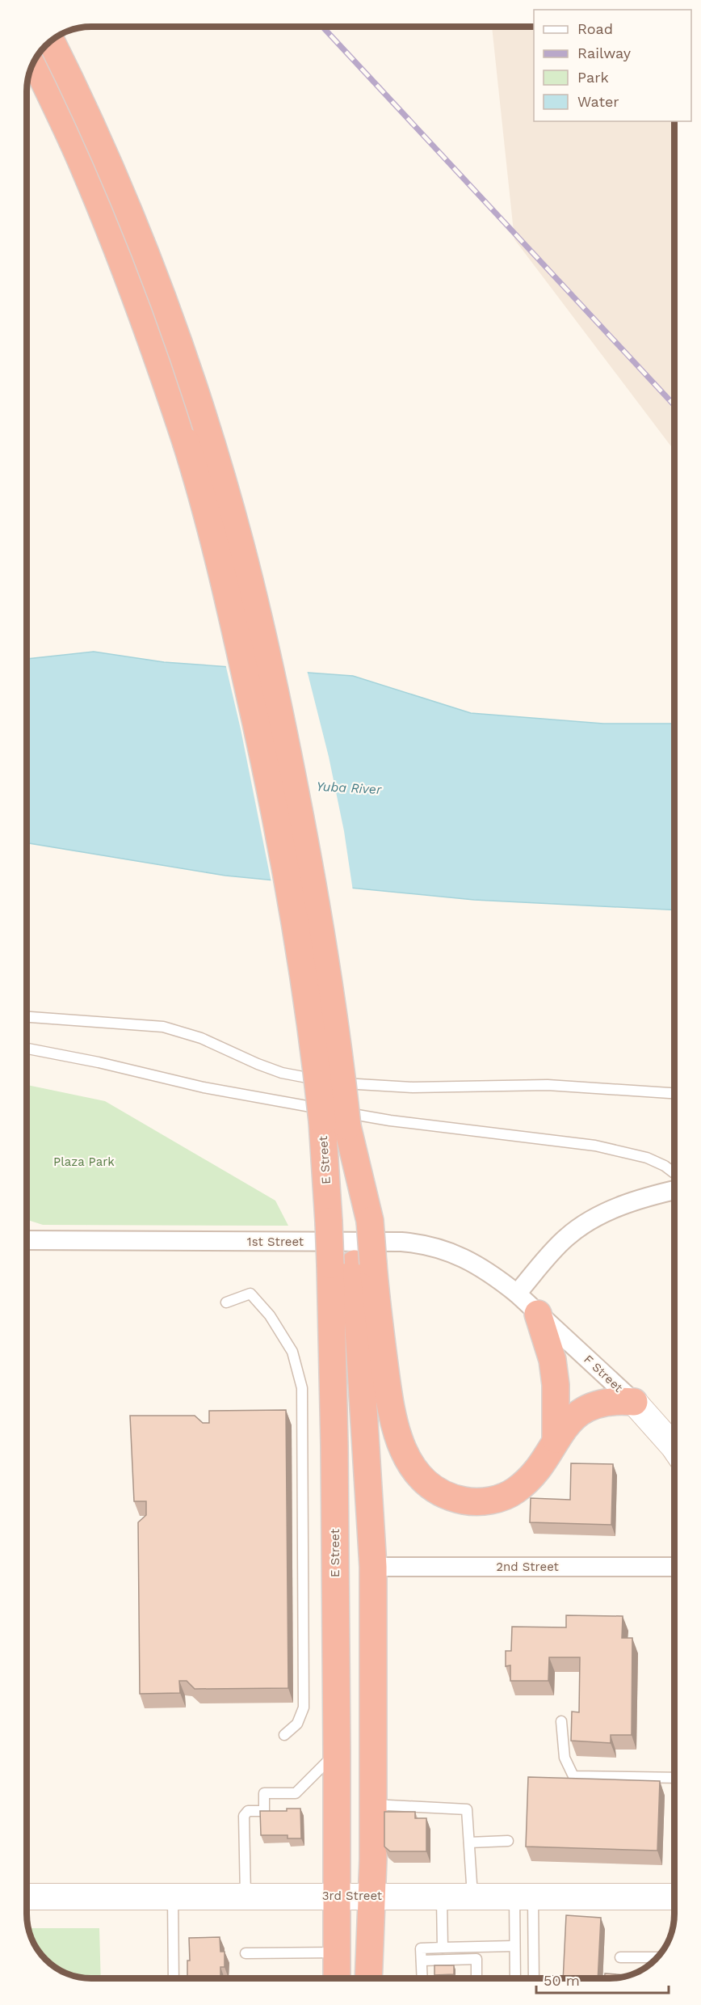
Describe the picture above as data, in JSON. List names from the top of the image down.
{
  "streets": {
    "highway": ["E Street"],
    "main road": ["F Street", "3rd Street"],
    "street": ["1st Street", "2nd Street"]
  },
  "crossings": [
    ["E Street", "2nd Street"],
    ["E Street", "3rd Street"],
    ["1st Street", "F Street"]
  ],
  "water": ["Yuba River"],
  "parks": ["Plaza Park"],
  "legend": [
    "Road",
    "Railway",
    "Park",
    "Water"
  ],
  "scale_bar": "50 m"
}
